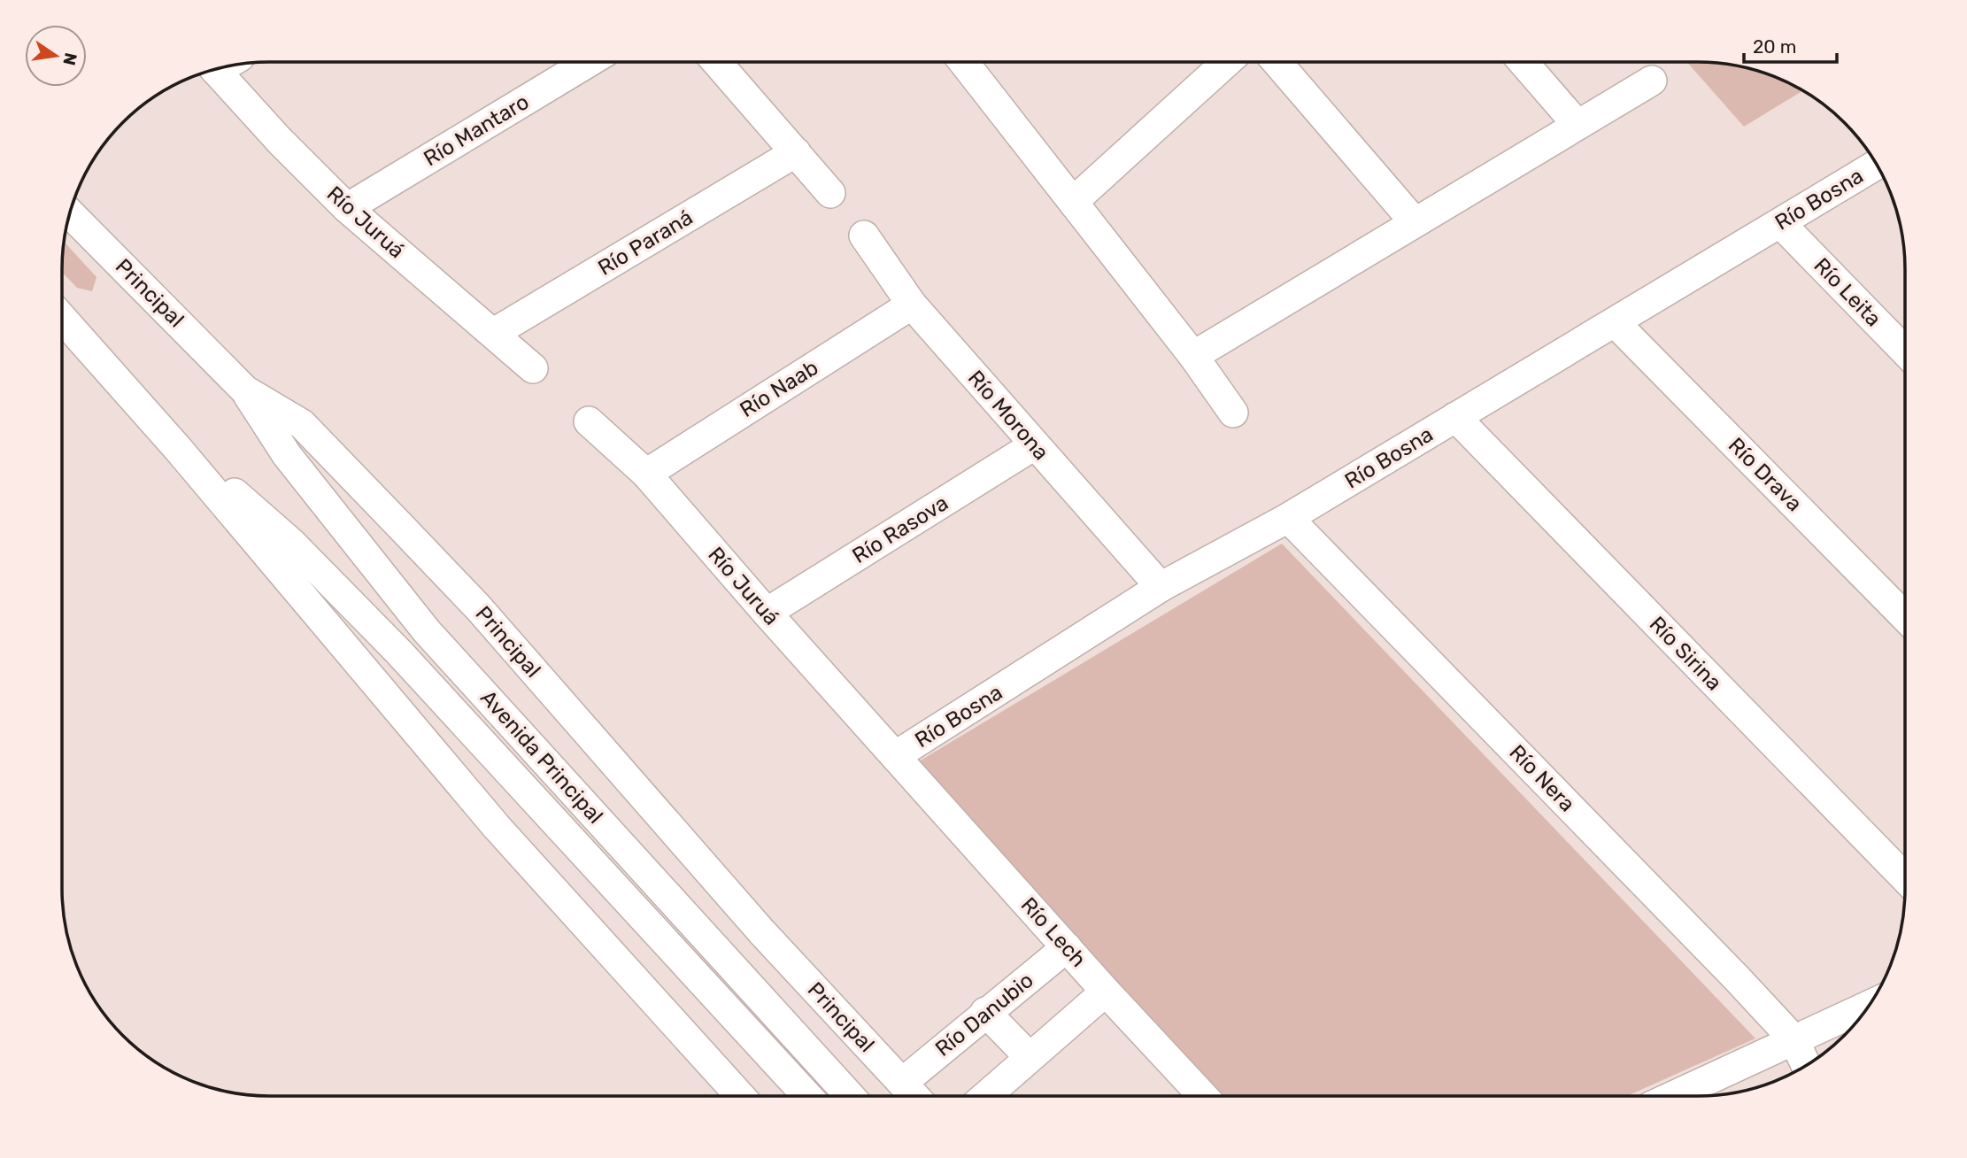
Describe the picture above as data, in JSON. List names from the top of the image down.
{
  "streets": {
    "street": [
      "Río Mantaro",
      "Río Bosna",
      "Río Juruá",
      "Río Paraná",
      "Río Leita",
      "Principal",
      "Río Naab",
      "Río Morona",
      "Río Drava",
      "Río Rasova",
      "Río Sirina",
      "Avenida Principal",
      "Río Nera",
      "Río Lech",
      "Río Danubio"
    ]
  },
  "crossings": [
    ["Río Mantaro", "Río Juruá"],
    ["Río Bosna", "Río Juruá"],
    ["Río Bosna", "Río Leita"],
    ["Río Bosna", "Río Morona"],
    ["Río Bosna", "Río Drava"],
    ["Río Bosna", "Río Sirina"],
    ["Río Bosna", "Río Nera"],
    ["Río Bosna", "Río Lech"],
    ["Río Juruá", "Río Paraná"],
    ["Río Juruá", "Río Naab"],
    ["Río Juruá", "Río Rasova"],
    ["Río Juruá", "Río Lech"],
    ["Principal", "Avenida Principal"],
    ["Principal", "Río Danubio"],
    ["Río Naab", "Río Morona"],
    ["Río Morona", "Río Rasova"],
    ["Río Lech", "Río Danubio"]
  ],
  "scale_bar": "20 m",
  "north": "right"
}
